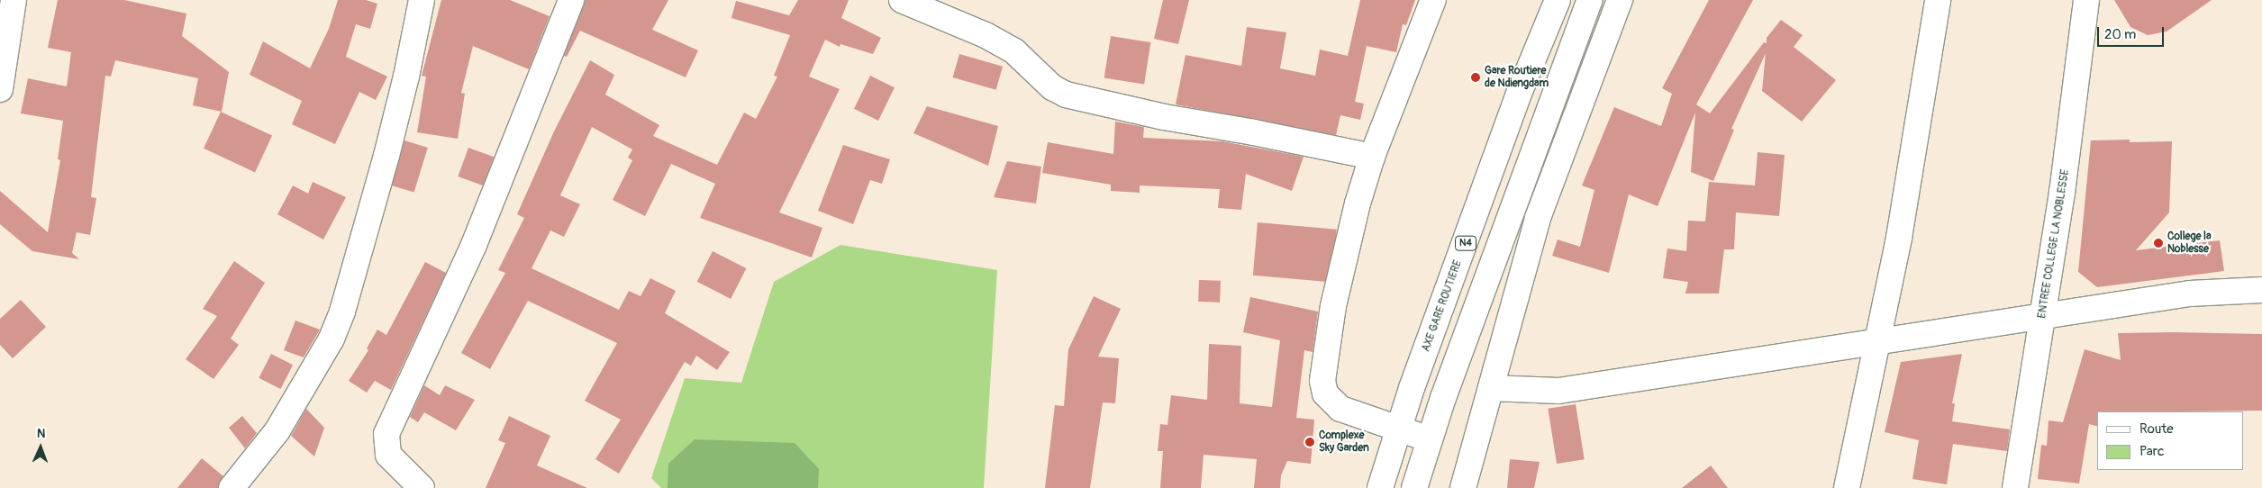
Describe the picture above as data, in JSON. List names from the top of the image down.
{
  "streets": {
    "main road": ["N4", "ENTREE COLLEGE LA NOBLESSE", "AXE GARE ROUTIERE"]
  },
  "places": ["Gare Routiere de Ndiengdam", "College la Noblesse", "Complexe Sky Garden"],
  "legend": ["Route", "Parc"],
  "scale_bar": "20 m",
  "north": "top"
}
